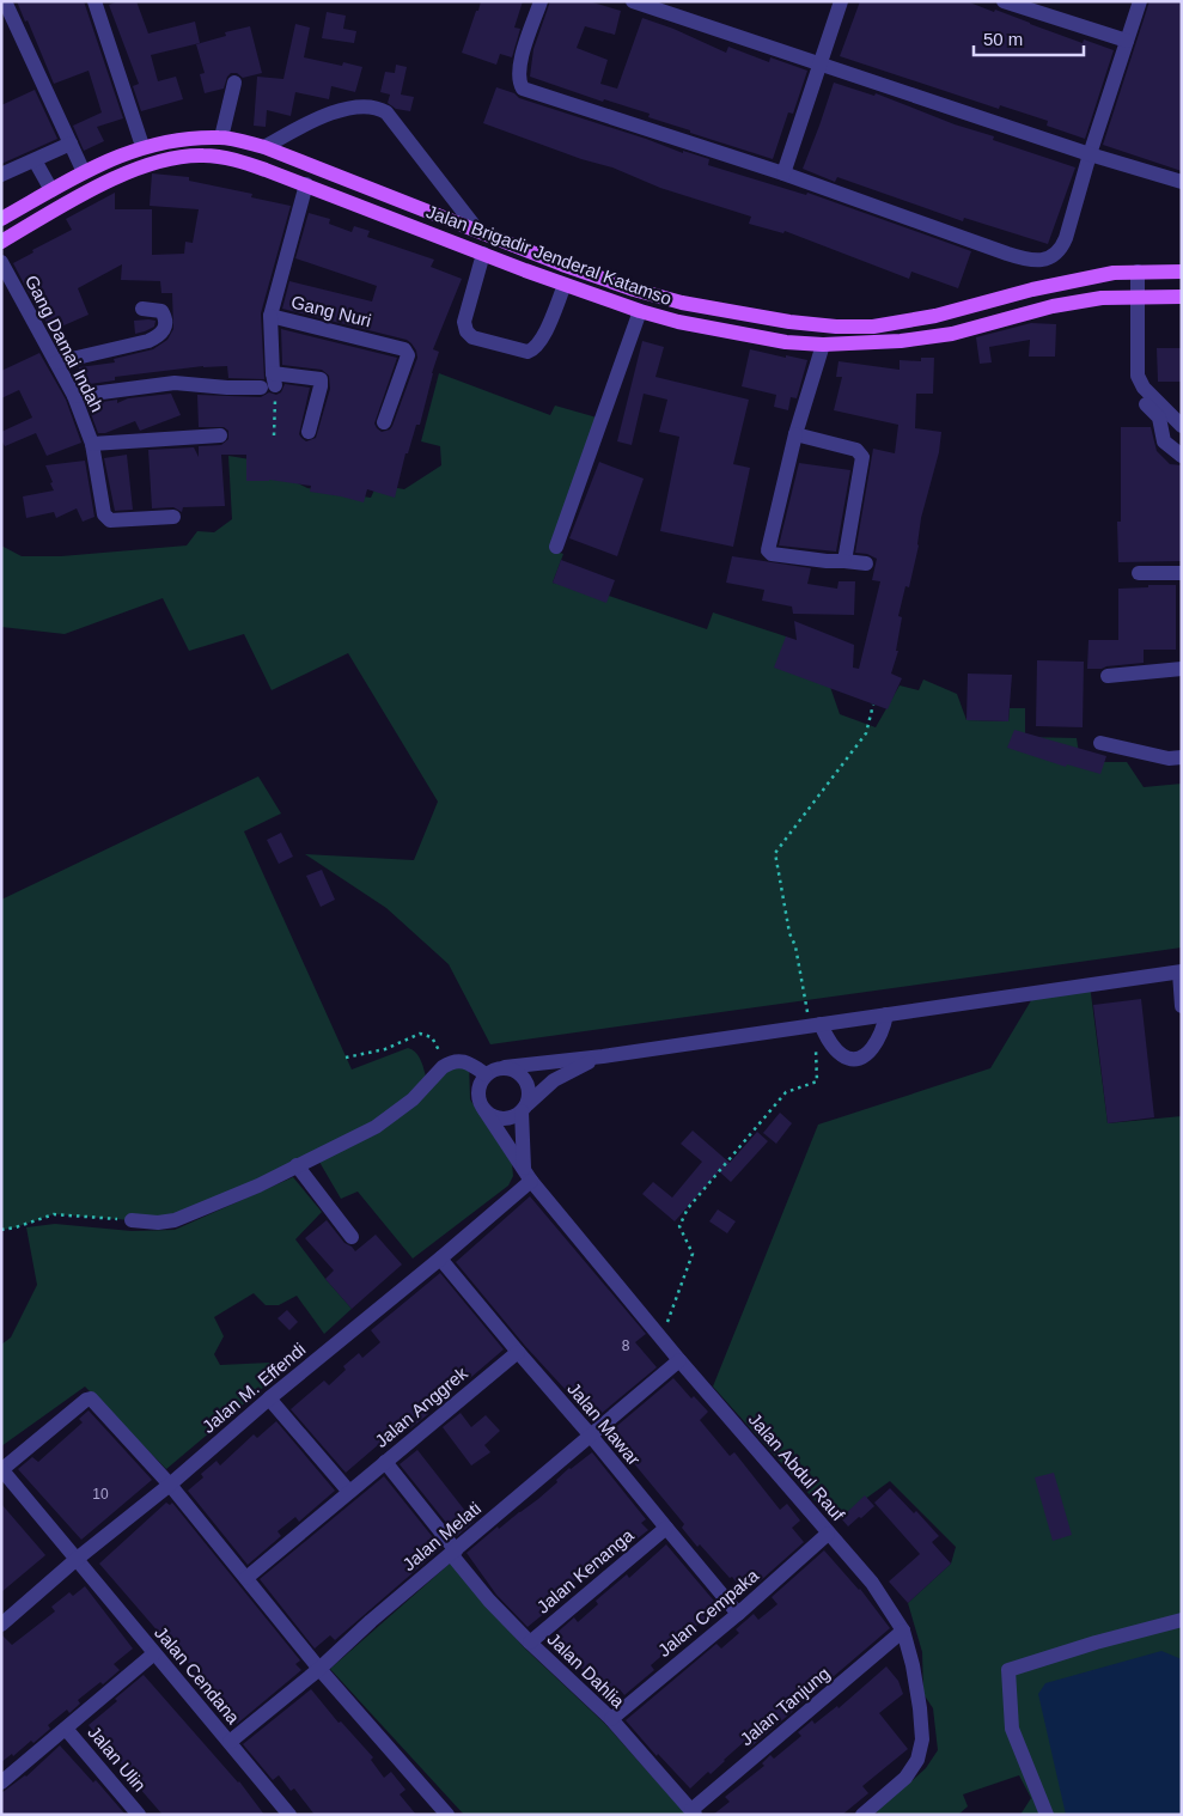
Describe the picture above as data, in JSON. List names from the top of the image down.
{
  "streets": {
    "main road": ["Jalan Brigadir Jenderal Katamso"],
    "street": [
      "Gang Nuri",
      "Gang Damai Indah",
      "Jalan M. Effendi",
      "Jalan Anggrek",
      "Jalan Mawar",
      "Jalan Abdul Rauf",
      "Jalan Melati",
      "Jalan Kenanga",
      "Jalan Cempaka",
      "Jalan Dahlia",
      "Jalan Cendana",
      "Jalan Tanjung",
      "Jalan Ulin"
    ]
  },
  "crossings": [
    ["Jalan Brigadir Jenderal Katamso", "Gang Nuri"],
    ["Jalan M. Effendi", "Jalan Mawar"],
    ["Jalan M. Effendi", "Jalan Abdul Rauf"],
    ["Jalan M. Effendi", "Jalan Cendana"],
    ["Jalan Anggrek", "Jalan Mawar"],
    ["Jalan Anggrek", "Jalan Dahlia"],
    ["Jalan Mawar", "Jalan Melati"],
    ["Jalan Mawar", "Jalan Kenanga"],
    ["Jalan Mawar", "Jalan Cempaka"],
    ["Jalan Abdul Rauf", "Jalan Melati"],
    ["Jalan Abdul Rauf", "Jalan Cempaka"],
    ["Jalan Abdul Rauf", "Jalan Tanjung"],
    ["Jalan Melati", "Jalan Dahlia"],
    ["Jalan Melati", "Jalan Cendana"],
    ["Jalan Kenanga", "Jalan Dahlia"],
    ["Jalan Cempaka", "Jalan Dahlia"],
    ["Jalan Dahlia", "Jalan Tanjung"]
  ],
  "house_numbers": ["8", "10"],
  "scale_bar": "50 m"
}
